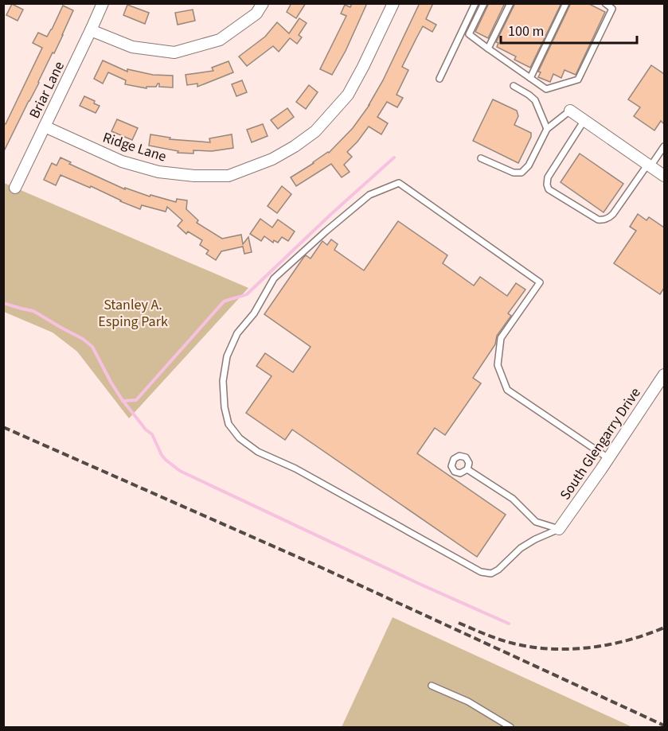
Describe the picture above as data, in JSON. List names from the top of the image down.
{
  "streets": {
    "street": ["Briar Lane", "Ridge Lane", "South Glengarry Drive"]
  },
  "crossings": [
    ["Briar Lane", "Ridge Lane"]
  ],
  "parks": ["Stanley A. Esping Park"],
  "scale_bar": "100 m"
}
